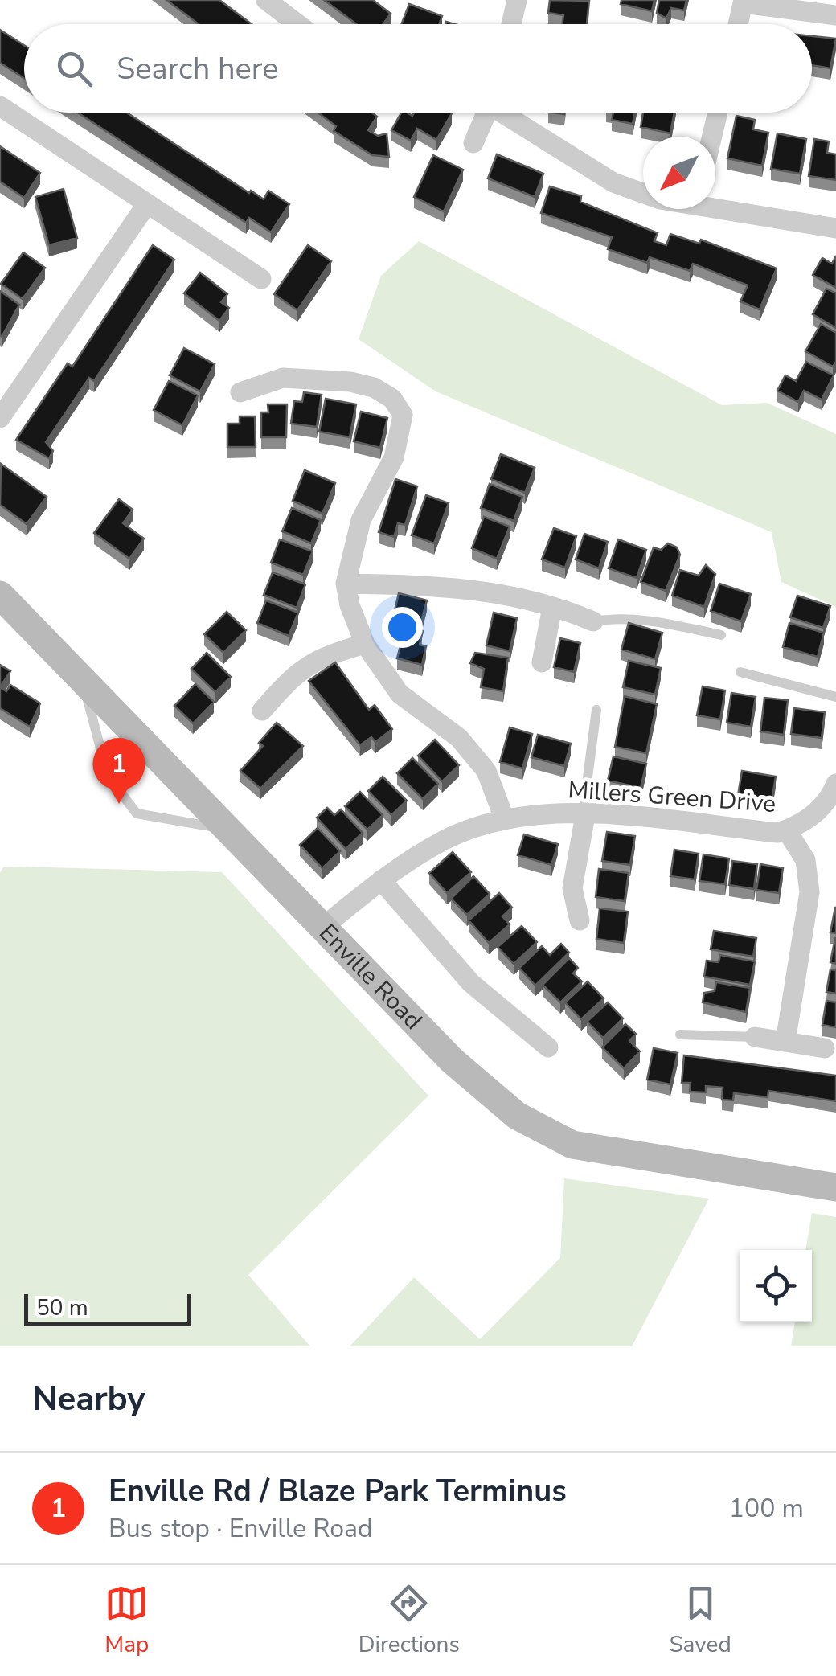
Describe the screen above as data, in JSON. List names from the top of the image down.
{
  "streets": {
    "street": ["Millers Green Drive", "Enville Road"]
  },
  "crossings": [
    ["Millers Green Drive", "Enville Road"]
  ],
  "scale_bar": "50 m",
  "north": "bottom left",
  "page": {
    "search": "Search here",
    "pins": "1",
    "scale": "50 m",
    "heading": "Nearby",
    "list": [
      {
        "mark": "1",
        "name": "Enville Rd / Blaze Park Terminus",
        "note": "Bus stop · Enville Road",
        "value": "100 m"
      }
    ],
    "nav": ["Map", "Directions", "Saved"]
  }
}
